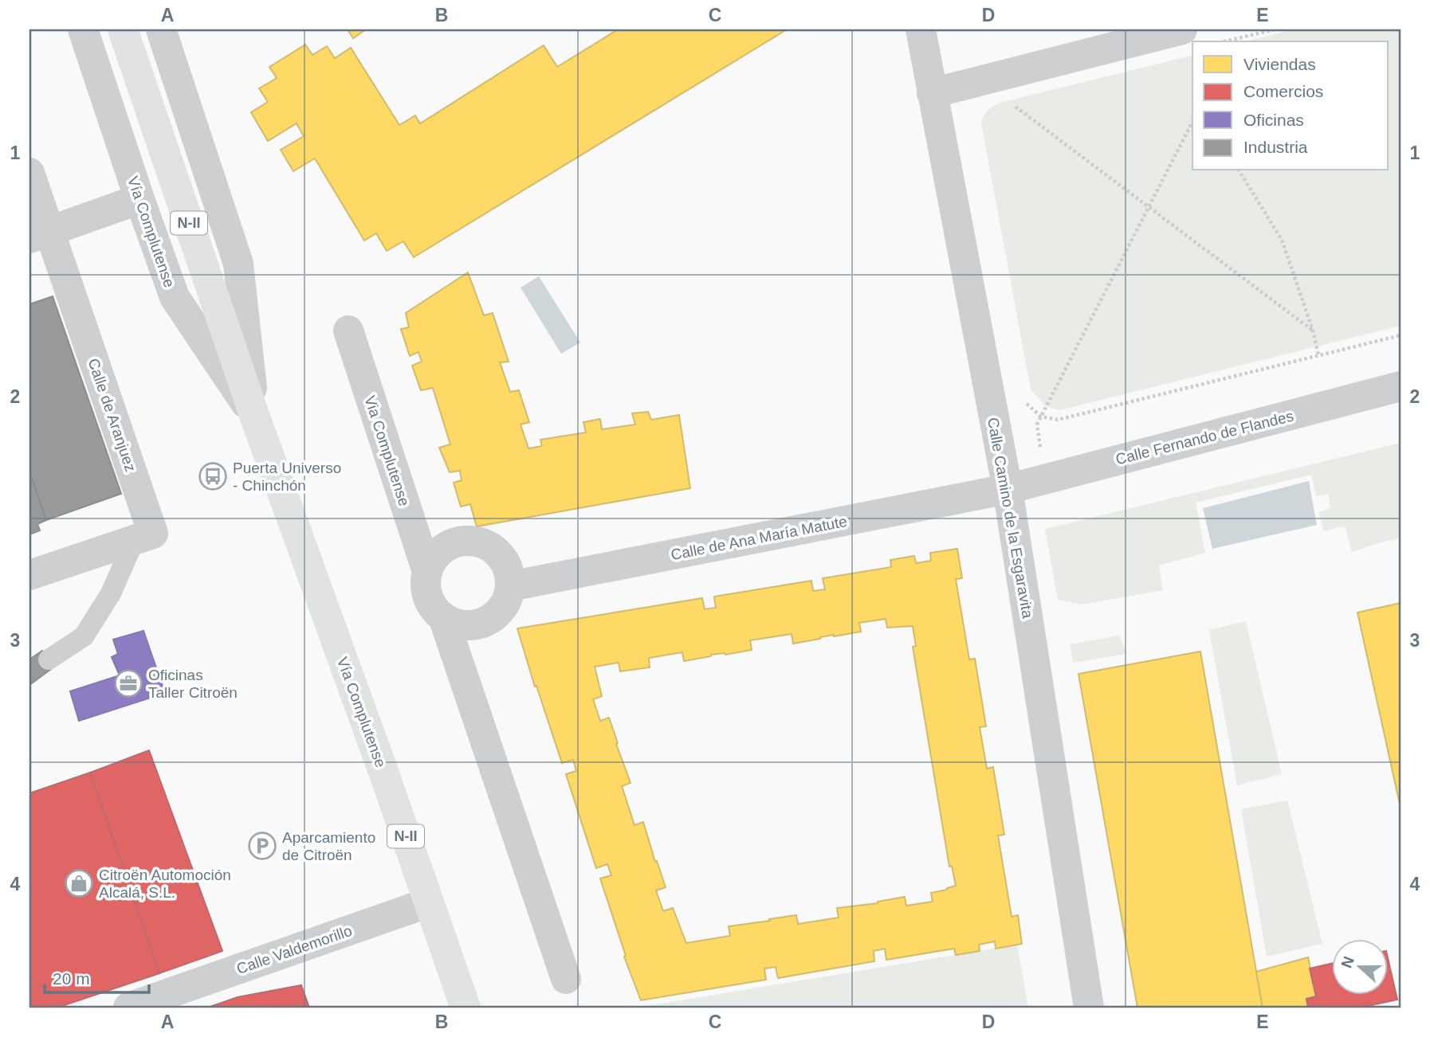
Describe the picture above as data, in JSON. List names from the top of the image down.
{
  "streets": {
    "main road": ["N-II", "Vía Complutense"],
    "street": [
      "Calle de Aranjuez",
      "Calle Fernando de Flandes",
      "Via Complutense",
      "Calle Camino de la Esgaravita",
      "Calle de Ana María Matute",
      "Calle Valdemorillo"
    ]
  },
  "crossings": [
    ["Vía Complutense", "Calle Valdemorillo"],
    ["Calle Fernando de Flandes", "Calle Camino de la Esgaravita"],
    ["Calle Fernando de Flandes", "Calle de Ana María Matute"],
    ["Via Complutense", "Calle de Ana María Matute"],
    ["Calle Camino de la Esgaravita", "Calle de Ana María Matute"]
  ],
  "places": {
    "bus stop": ["Puerta Universo - Chinchón"],
    "office": ["Oficinas Taller Citroën"],
    "parking": ["Aparcamiento de Citroën"],
    "shop": ["Citroën Automoción Alcalá, S.L."]
  },
  "legend": [
    "Viviendas",
    "Comercios",
    "Oficinas",
    "Industria"
  ],
  "scale_bar": "20 m",
  "north": "left",
  "grid": {
    "columns": [
      "A",
      "B",
      "C",
      "D",
      "E"
    ],
    "rows": [
      "1",
      "2",
      "3",
      "4"
    ]
  }
}
